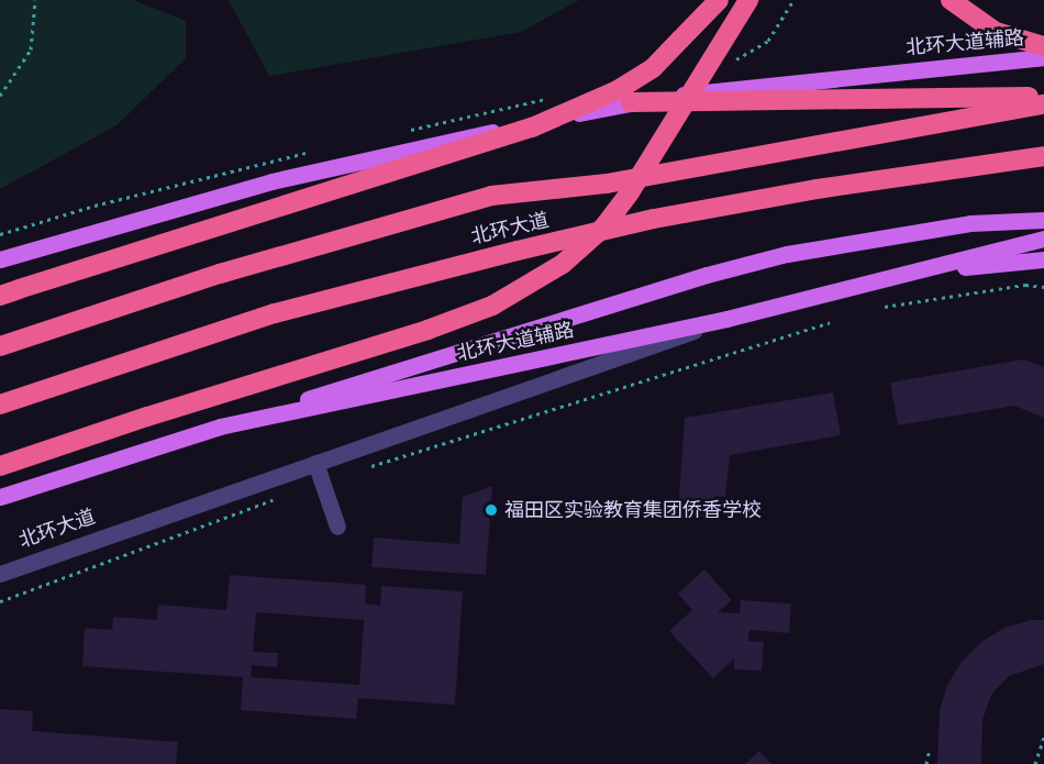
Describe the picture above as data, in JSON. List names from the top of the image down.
{
  "streets": {
    "highway": ["北环大道"],
    "main road": ["北环大道辅路"]
  },
  "crossings": [
    ["北环大道辅路", "北环大道"]
  ],
  "places": ["福田区实验教育集团侨香学校"]
}
